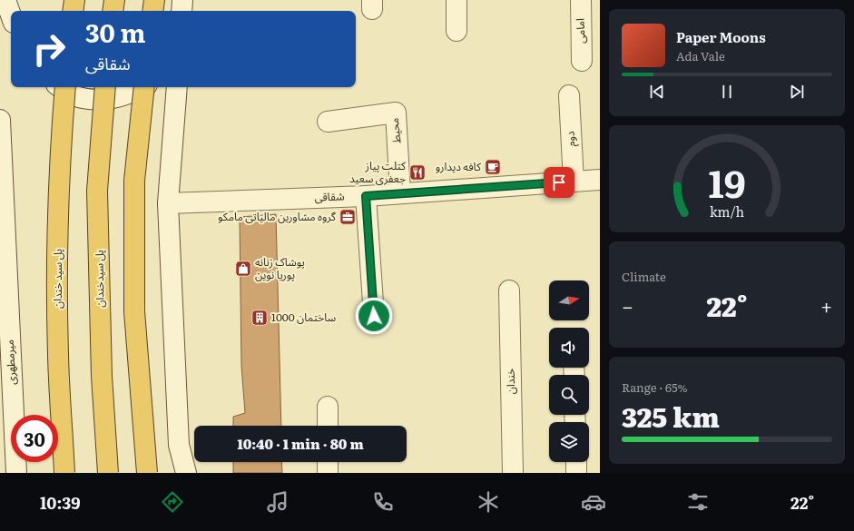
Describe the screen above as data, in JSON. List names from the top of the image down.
{
  "streets": {
    "highway": ["پل سید خندان", "پل سیدخندان"],
    "street": [
      "امامی",
      "محیط",
      "دوم",
      "شقاقی",
      "میرمطهری",
      "خندان"
    ]
  },
  "crossings": [
    ["محیط", "شقاقی"],
    ["دوم", "شقاقی"]
  ],
  "places": {
    "cafe": ["کافه دیدارو"],
    "restaurant": ["کتلت پیاز جعفری سعید"],
    "office": ["گروه مشاورین مالیاتی مامکو"],
    "shop": ["پوشاک زنانه پوریا نوین"],
    "building": ["ساختمان 1000"]
  },
  "north": "right",
  "page": {
    "turn": ["30 m", "شقاقی"],
    "song": ["Paper Moons", "Ada Vale"],
    "tile": [
      "Climate",
      ["Range · 65%", "325 km"]
    ],
    "heat": ["−", "22°", "+"],
    "limit": "30",
    "trip": "10:40 · 1 min · 80 m",
    "tabs": ["10:39", "22°"],
    "gauge": ["19", "km/h"]
  }
}
